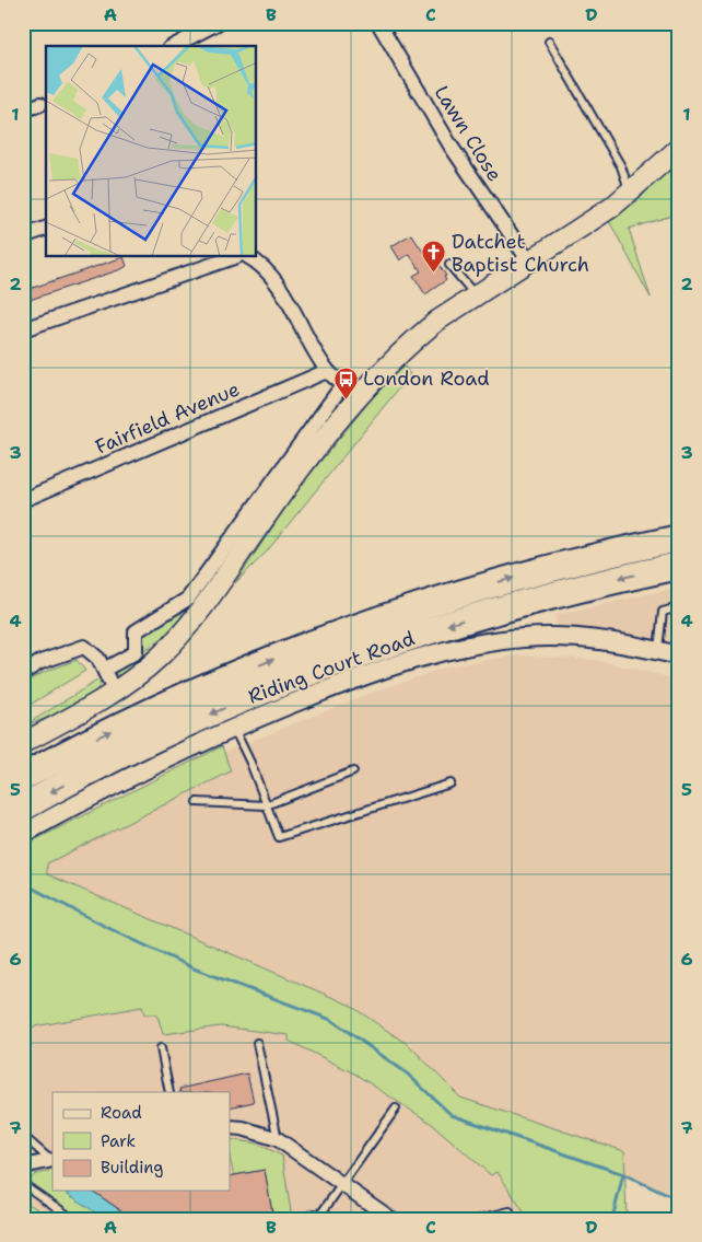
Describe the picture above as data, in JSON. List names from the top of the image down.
{
  "streets": {
    "street": ["Lawn Close", "Fairfield Avenue", "Riding Court Road"]
  },
  "places": {
    "church": ["Datchet Baptist Church"],
    "bus stop": ["London Road"]
  },
  "legend": ["Road", "Park", "Building"],
  "grid": {
    "columns": [
      "A",
      "B",
      "C",
      "D"
    ],
    "rows": [
      "1",
      "2",
      "3",
      "4",
      "5",
      "6",
      "7"
    ]
  }
}
